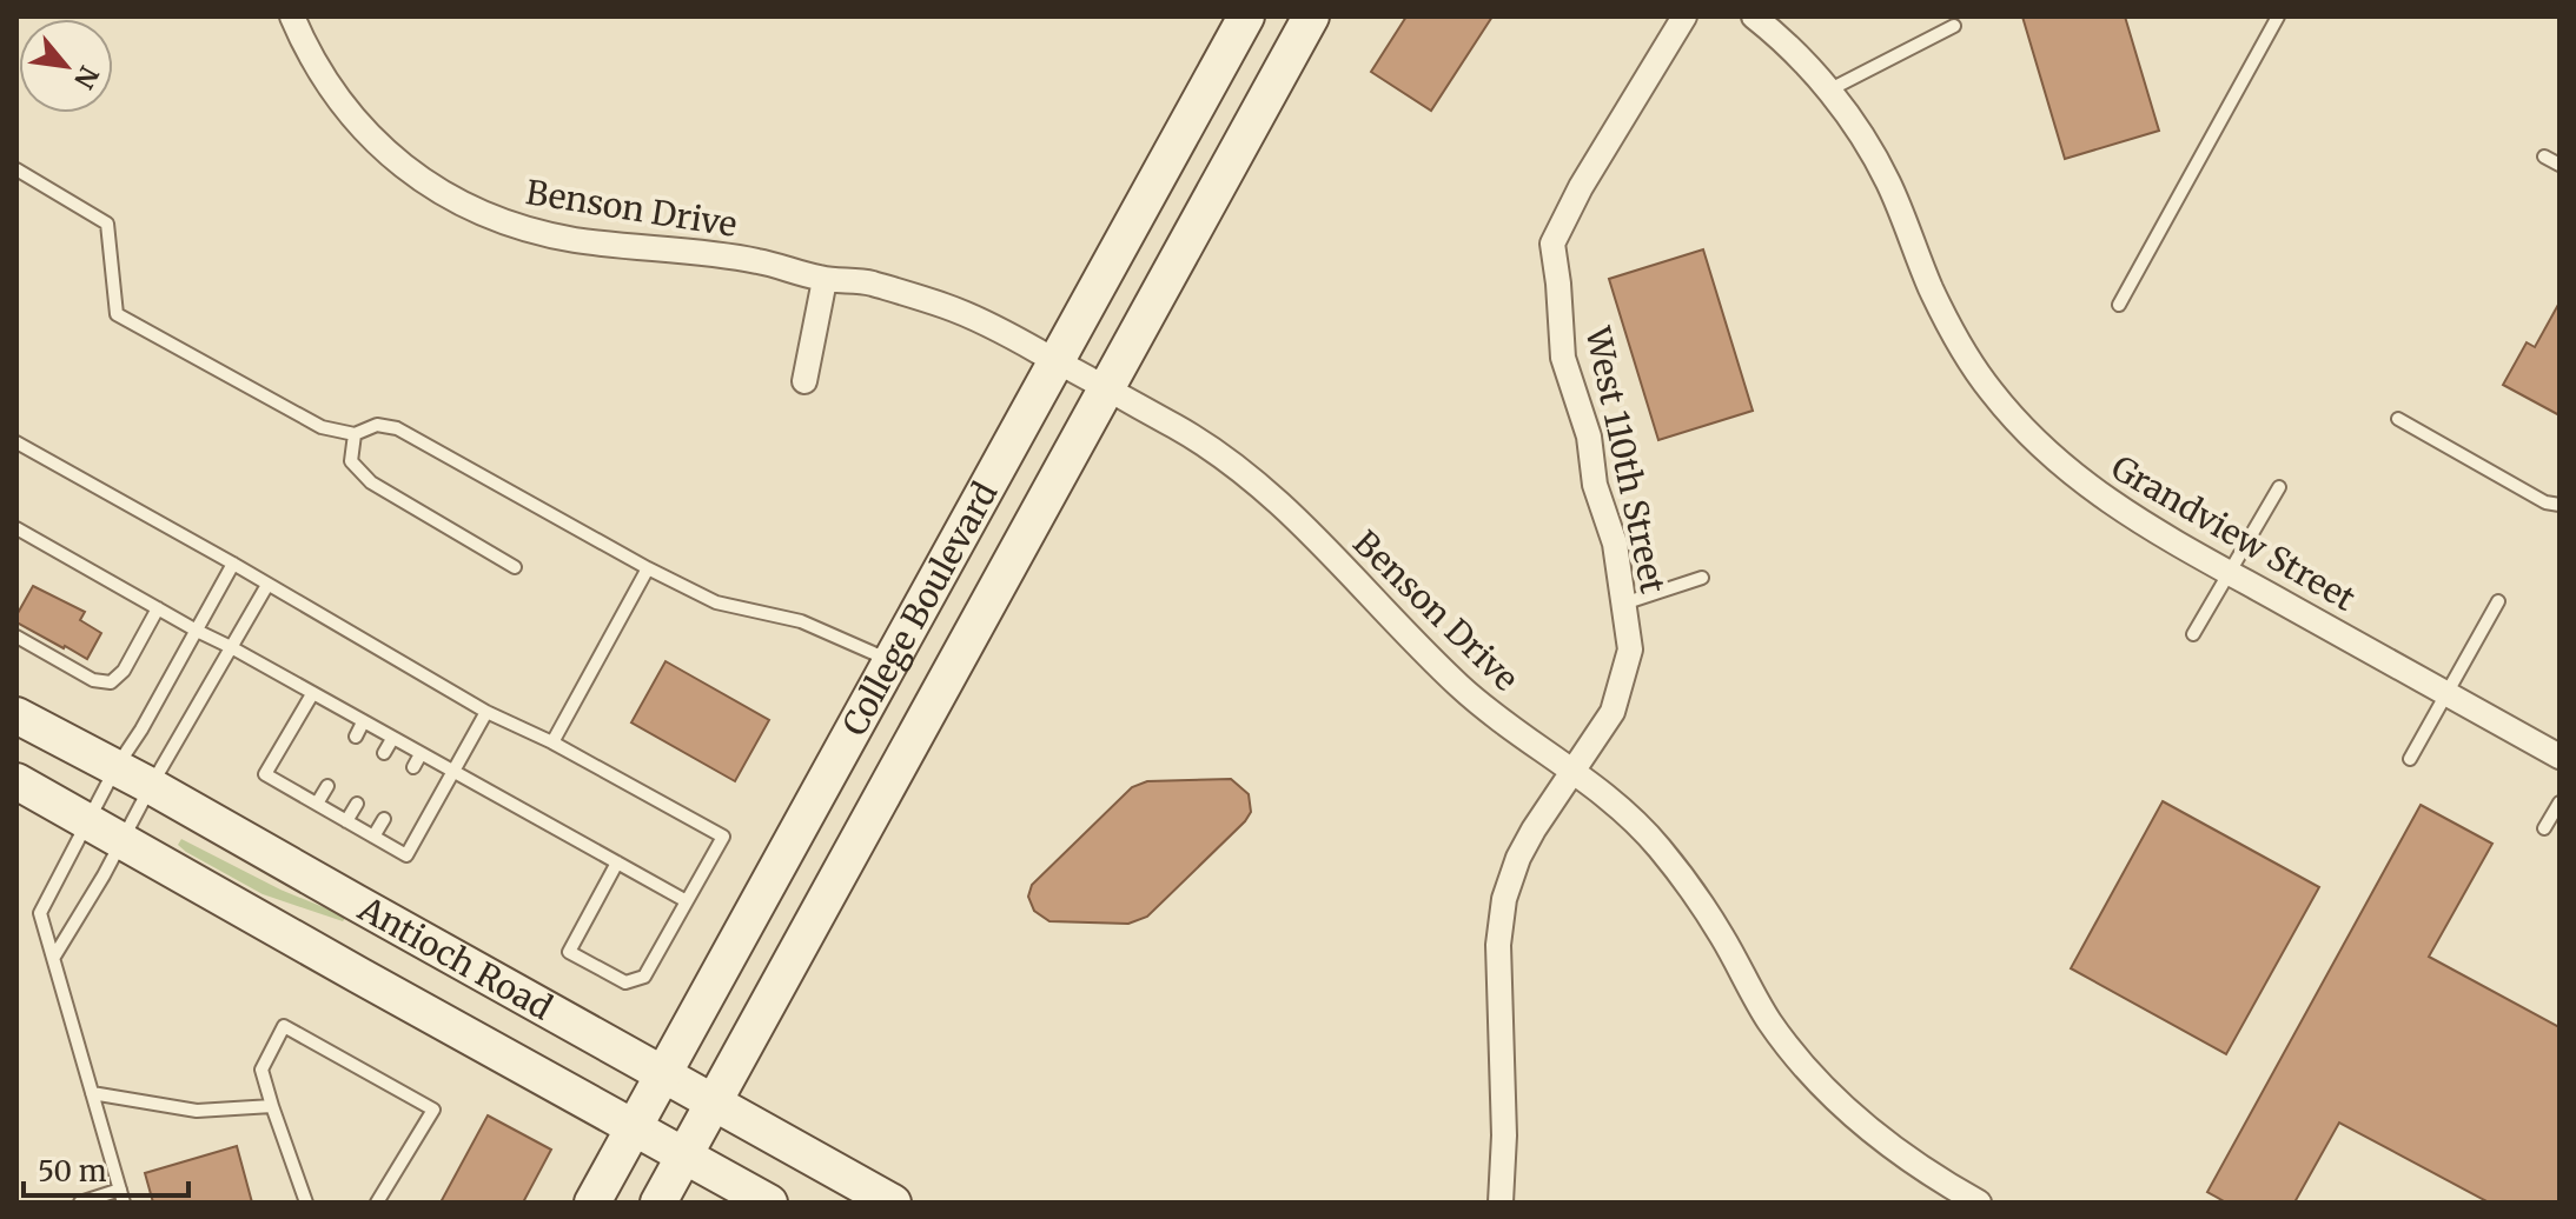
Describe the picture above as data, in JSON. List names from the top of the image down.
{
  "streets": {
    "main road": ["College Boulevard", "Antioch Road"],
    "street": ["Benson Drive", "West 110th Street", "Grandview Street"]
  },
  "crossings": [
    ["Benson Drive", "West 110th Street"],
    ["Benson Drive", "College Boulevard"],
    ["College Boulevard", "Antioch Road"]
  ],
  "scale_bar": "50 m",
  "north": "bottom right"
}
